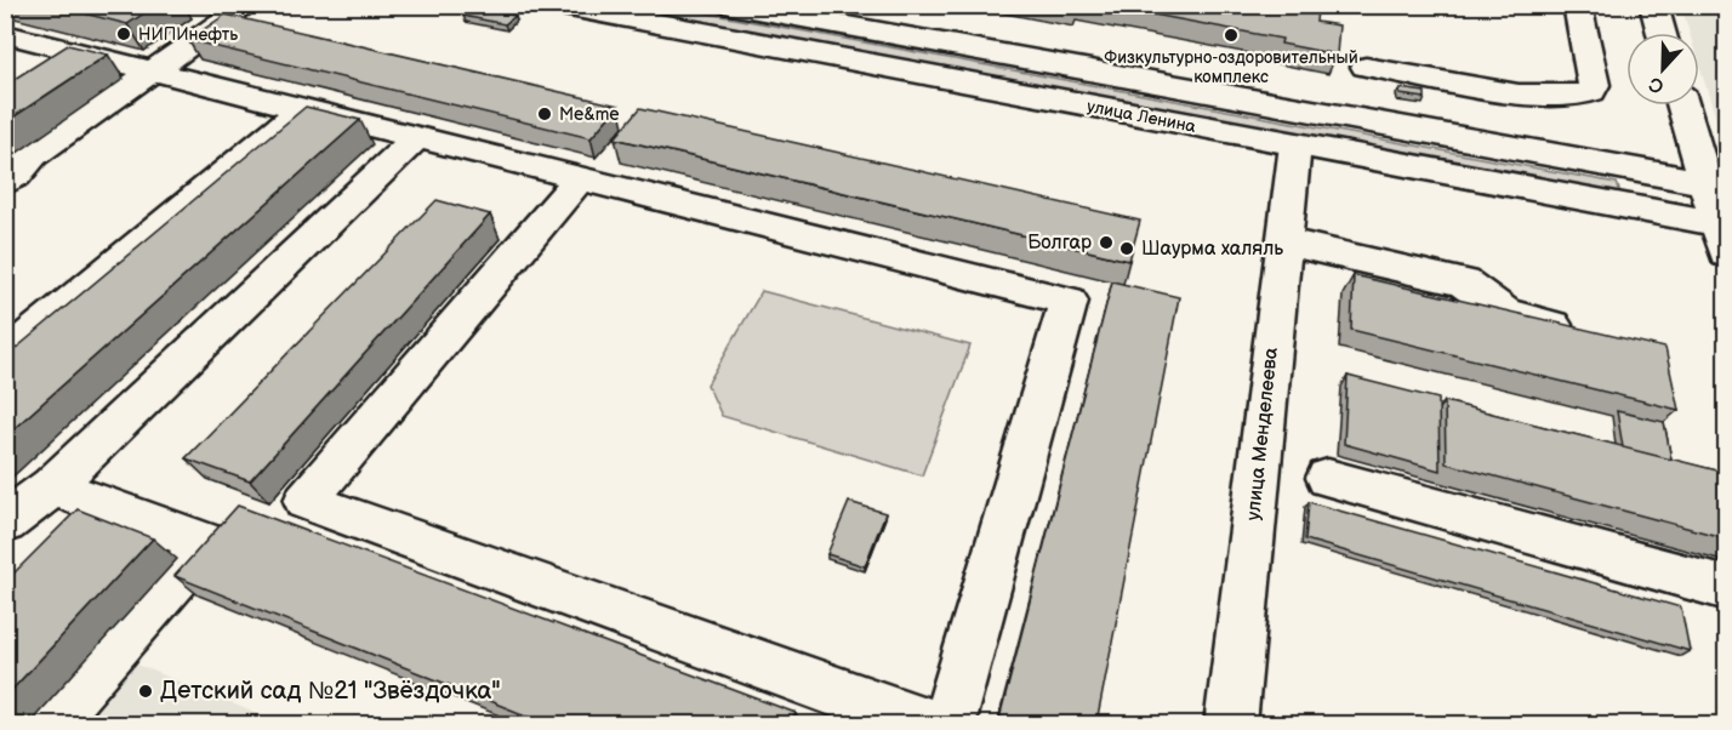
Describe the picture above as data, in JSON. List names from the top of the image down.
{
  "streets": {
    "main road": ["улица Ленина", "улица Менделеева"]
  },
  "crossings": [
    ["улица Ленина", "улица Менделеева"]
  ],
  "places": [
    "НИПИнефть",
    "Физкультурно-оздоровительный комплекс",
    "Me&me",
    "Болгар",
    "Шаурма халяль",
    "Детский сад №21 \"Звёздочка\""
  ],
  "north": "bottom"
}
